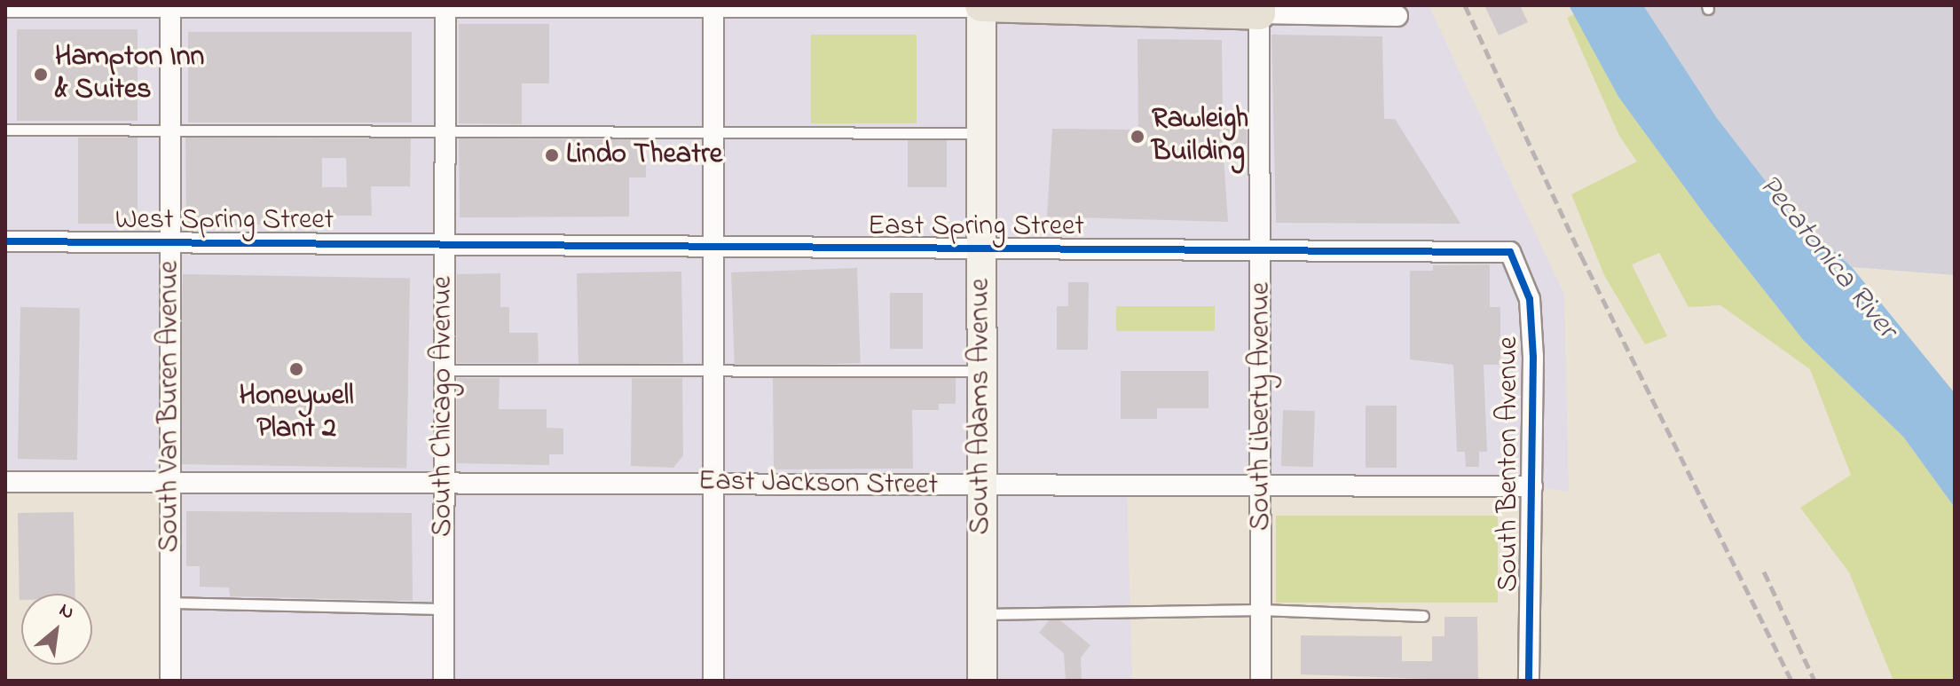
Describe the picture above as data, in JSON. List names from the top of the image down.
{
  "streets": {
    "street": [
      "West Spring Street",
      "East Spring Street",
      "South Van Buren Avenue",
      "South Chicago Avenue",
      "South Adams Avenue",
      "South Liberty Avenue",
      "South Benton Avenue",
      "East Jackson Street"
    ]
  },
  "crossings": [
    ["West Spring Street", "East Spring Street"],
    ["West Spring Street", "South Van Buren Avenue"],
    ["West Spring Street", "South Chicago Avenue"],
    ["East Spring Street", "South Chicago Avenue"],
    ["East Spring Street", "South Adams Avenue"],
    ["East Spring Street", "South Liberty Avenue"],
    ["East Spring Street", "South Benton Avenue"],
    ["South Van Buren Avenue", "East Jackson Street"],
    ["South Chicago Avenue", "East Jackson Street"],
    ["South Adams Avenue", "East Jackson Street"],
    ["South Liberty Avenue", "East Jackson Street"],
    ["South Benton Avenue", "East Jackson Street"]
  ],
  "water": ["Pecatonica River"],
  "places": [
    "Hampton Inn & Suites",
    "Rawleigh Building",
    "Lindo Theatre",
    "Honeywell Plant 2"
  ],
  "north": "top right"
}
